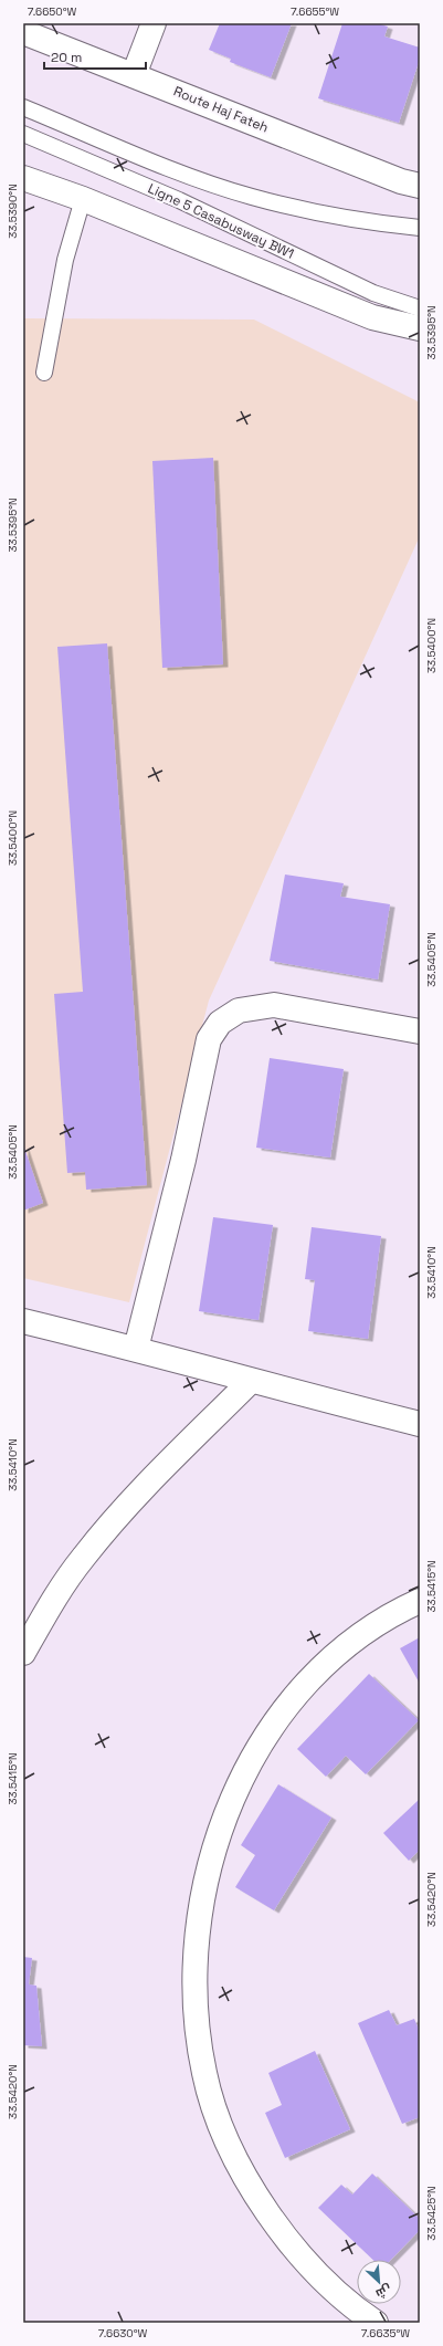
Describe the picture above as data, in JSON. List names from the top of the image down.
{
  "streets": {
    "street": ["Route Haj Fateh"],
    "lane": ["Ligne 5 Casabusway BW1"]
  },
  "scale_bar": "20 m",
  "north": "bottom right",
  "coordinates": [
    "7.6650°W",
    "7.6655°W",
    "33.5390°N",
    "33.5395°N",
    "33.5400°N",
    "33.5405°N",
    "33.5410°N",
    "33.5415°N",
    "33.5420°N",
    "33.5425°N",
    "7.6630°W",
    "7.6635°W"
  ]
}
